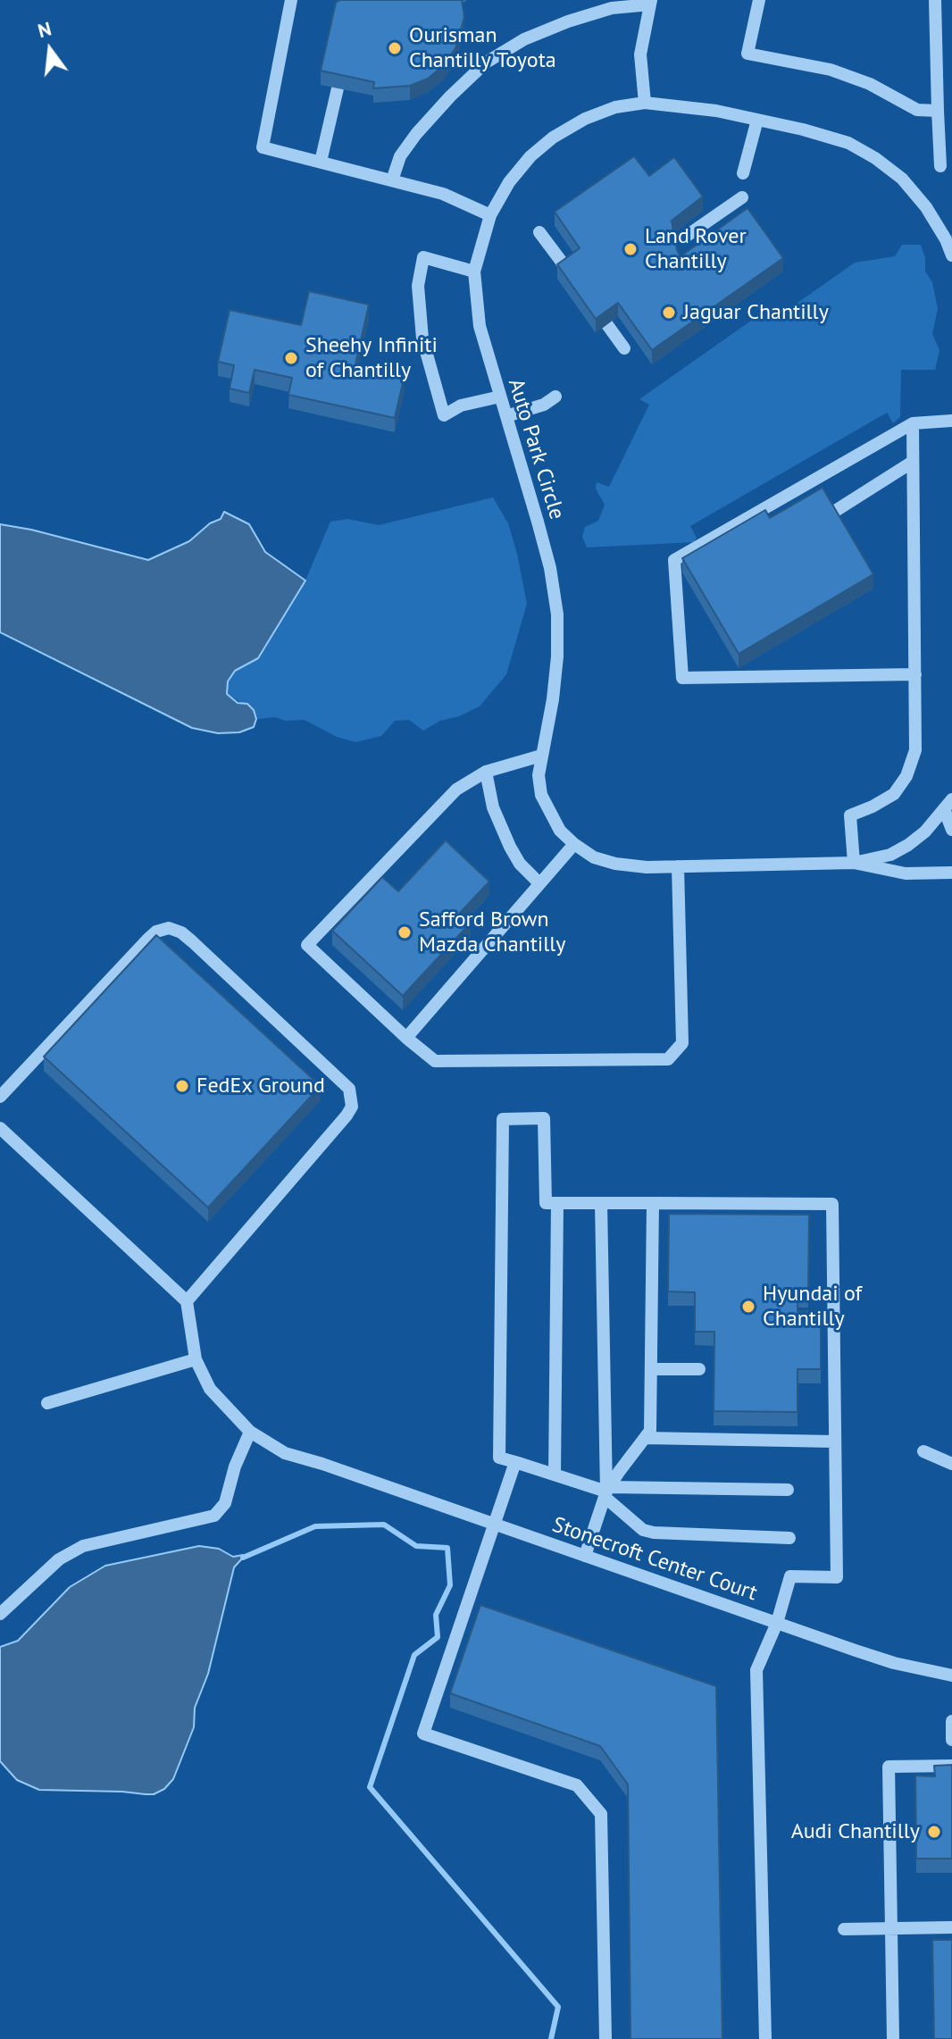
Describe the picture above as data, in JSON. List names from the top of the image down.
{
  "streets": {
    "street": ["Auto Park Circle", "Stonecroft Center Court"]
  },
  "places": [
    "Ourisman Chantilly Toyota",
    "Land Rover Chantilly",
    "Jaguar Chantilly",
    "Sheehy Infiniti of Chantilly",
    "Safford Brown Mazda Chantilly",
    "FedEx Ground",
    "Hyundai of Chantilly",
    "Audi Chantilly"
  ],
  "north": "top"
}
